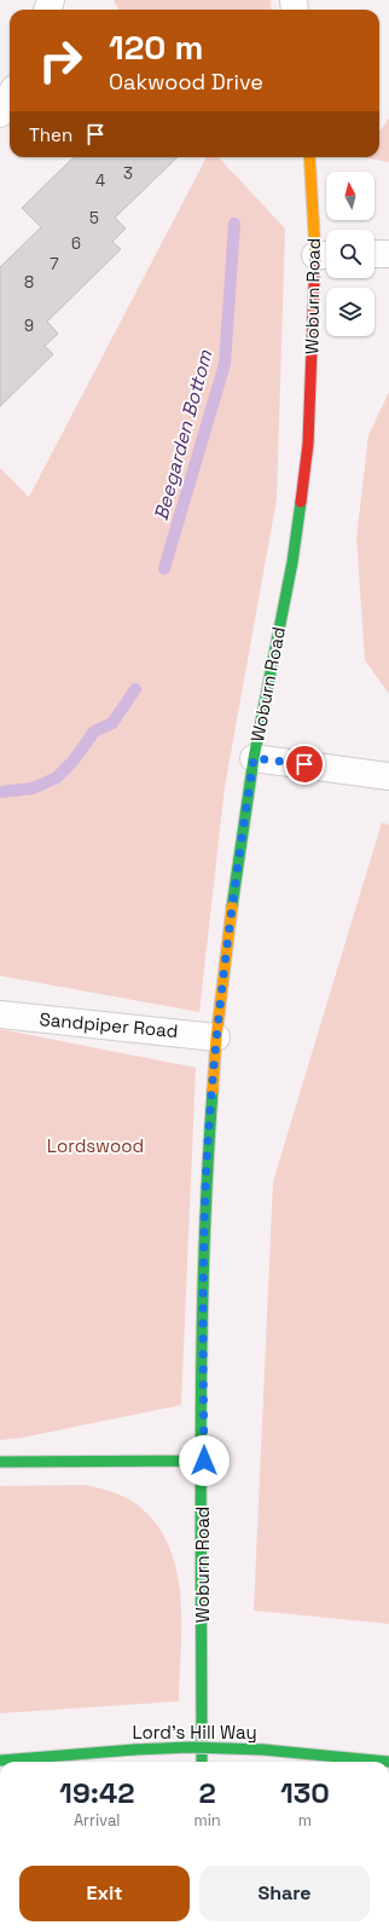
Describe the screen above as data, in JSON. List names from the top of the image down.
{
  "streets": {
    "street": ["Woburn Road", "Sandpiper Road", "Lord's Hill Way"]
  },
  "crossings": [
    ["Woburn Road", "Sandpiper Road"]
  ],
  "water": ["Beegarden Bottom"],
  "parks": ["Lordswood"],
  "house_numbers": [
    "3",
    "4",
    "5",
    "6",
    "7",
    "8",
    "9"
  ],
  "north": "top",
  "page": {
    "turn": ["120 m", "Oakwood Drive"],
    "then": "Then",
    "eta": [
      "19:42",
      "Arrival",
      "2",
      "min",
      "130",
      "m"
    ],
    "buttons": ["Exit", "Share"]
  }
}
